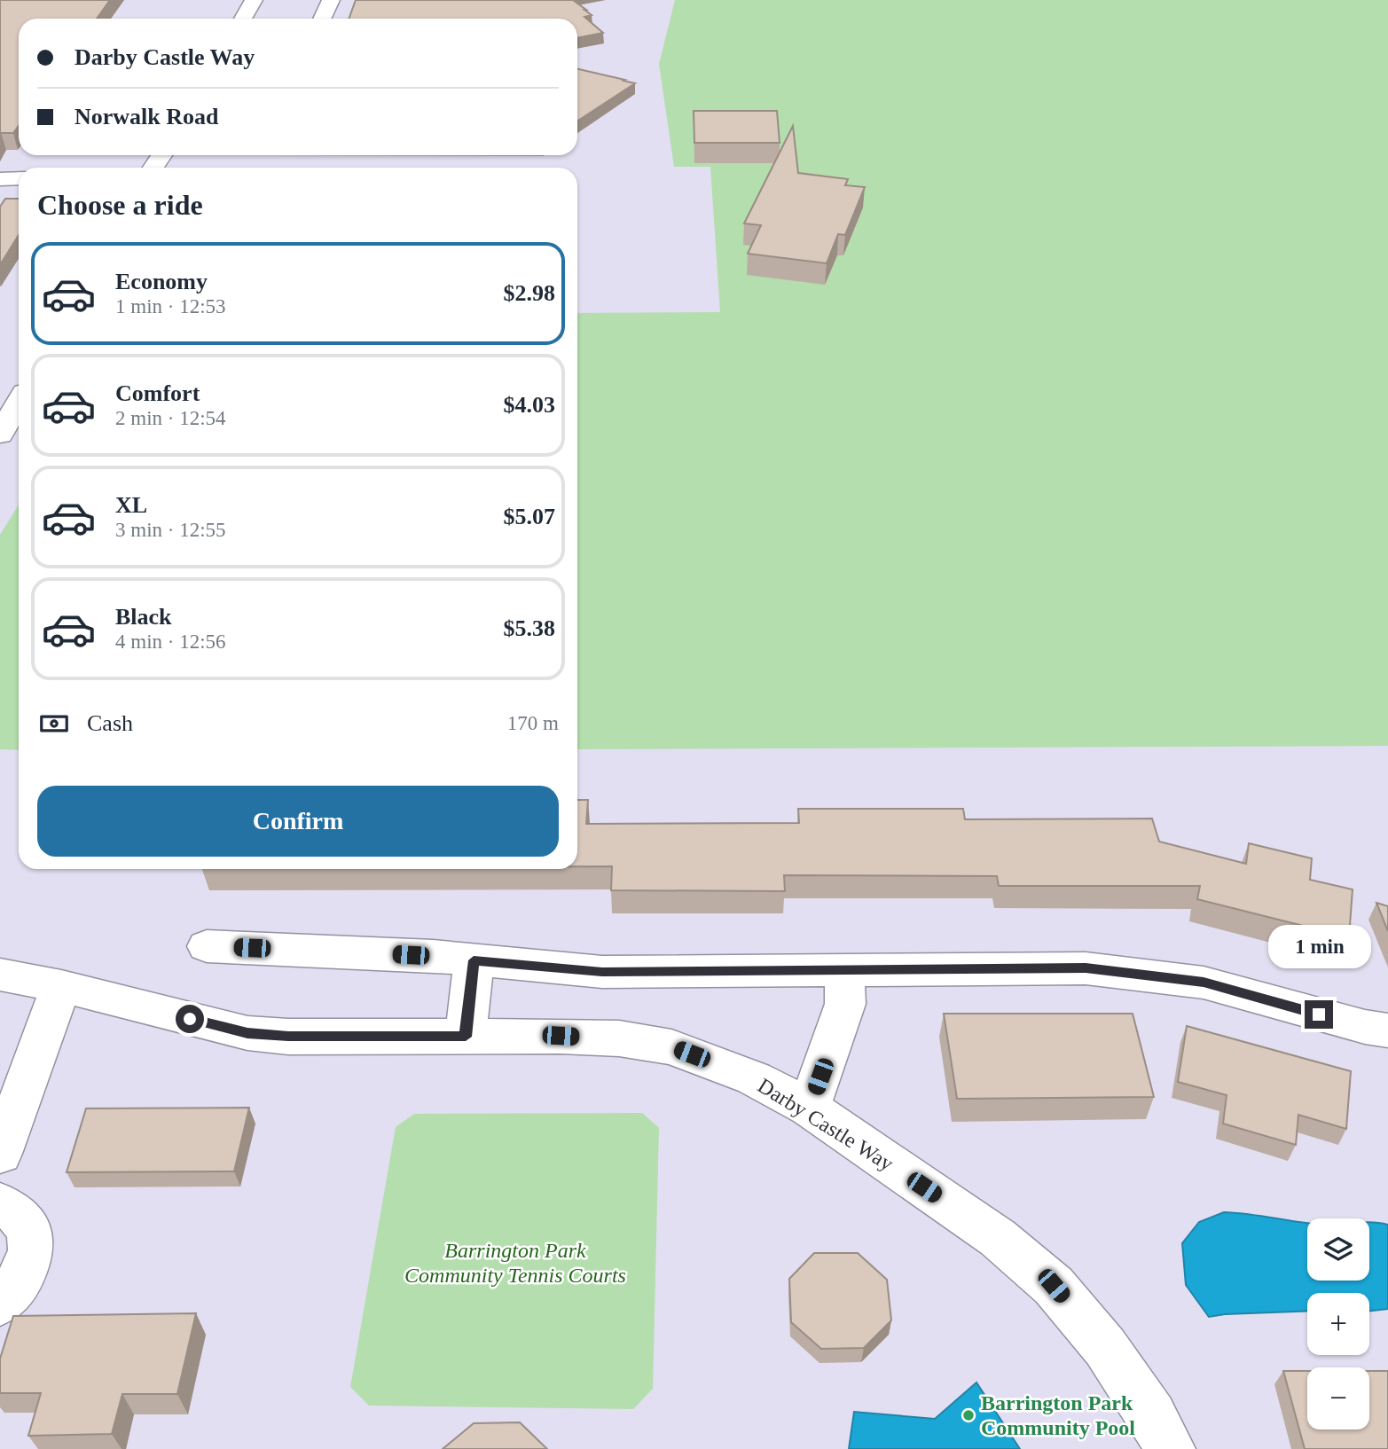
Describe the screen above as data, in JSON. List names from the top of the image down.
{
  "streets": {
    "street": ["Darby Castle Way"]
  },
  "parks": ["Barrington Park Community Tennis Courts"],
  "places": ["Barrington Park Community Pool"],
  "page": {
    "banner": ["Darby Castle Way", "Norwalk Road"],
    "heading": "Choose a ride",
    "list": [
      {
        "name": "Economy",
        "note": "1 min · 12:53",
        "value": "$2.98"
      },
      {
        "name": "Comfort",
        "note": "2 min · 12:54",
        "value": "$4.03"
      },
      {
        "name": "XL",
        "note": "3 min · 12:55",
        "value": "$5.07"
      },
      {
        "name": "Black",
        "note": "4 min · 12:56",
        "value": "$5.38"
      }
    ],
    "pay": ["Cash", "170 m"],
    "buttons": "Confirm",
    "bubble": "1 min",
    "map_buttons": ["+", "−"]
  }
}
